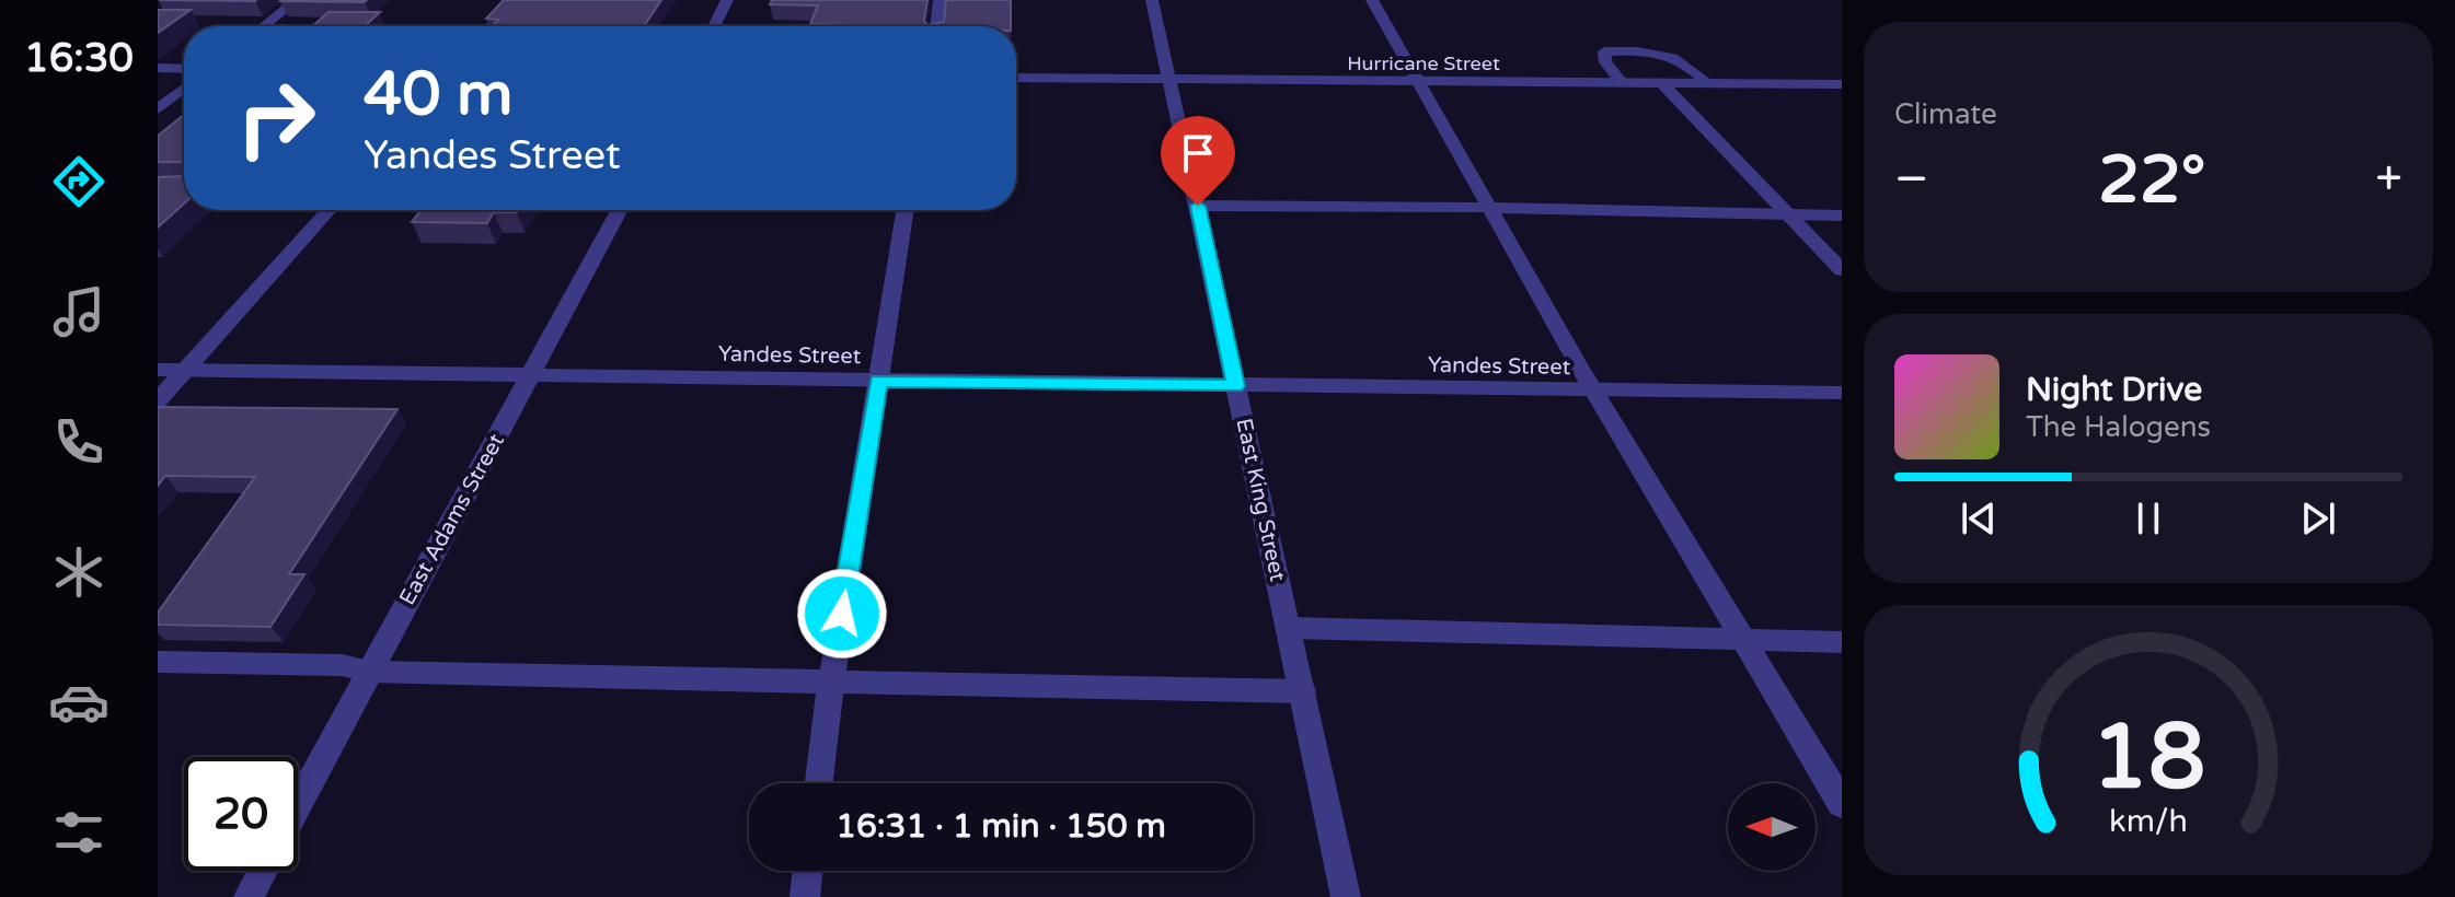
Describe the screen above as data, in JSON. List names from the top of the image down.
{
  "streets": {
    "street": [
      "Hurricane Street",
      "Yandes Street",
      "East King Street",
      "East Adams Street"
    ]
  },
  "crossings": [
    ["Hurricane Street", "East King Street"],
    ["Yandes Street", "East King Street"],
    ["Yandes Street", "East Adams Street"]
  ],
  "north": "left",
  "page": {
    "tabs": "16:30",
    "tile": "Climate",
    "turn": ["40 m", "Yandes Street"],
    "heat": ["−", "22°", "+"],
    "song": ["Night Drive", "The Halogens"],
    "limit": "20",
    "trip": "16:31 · 1 min · 150 m",
    "gauge": ["18", "km/h"]
  }
}
